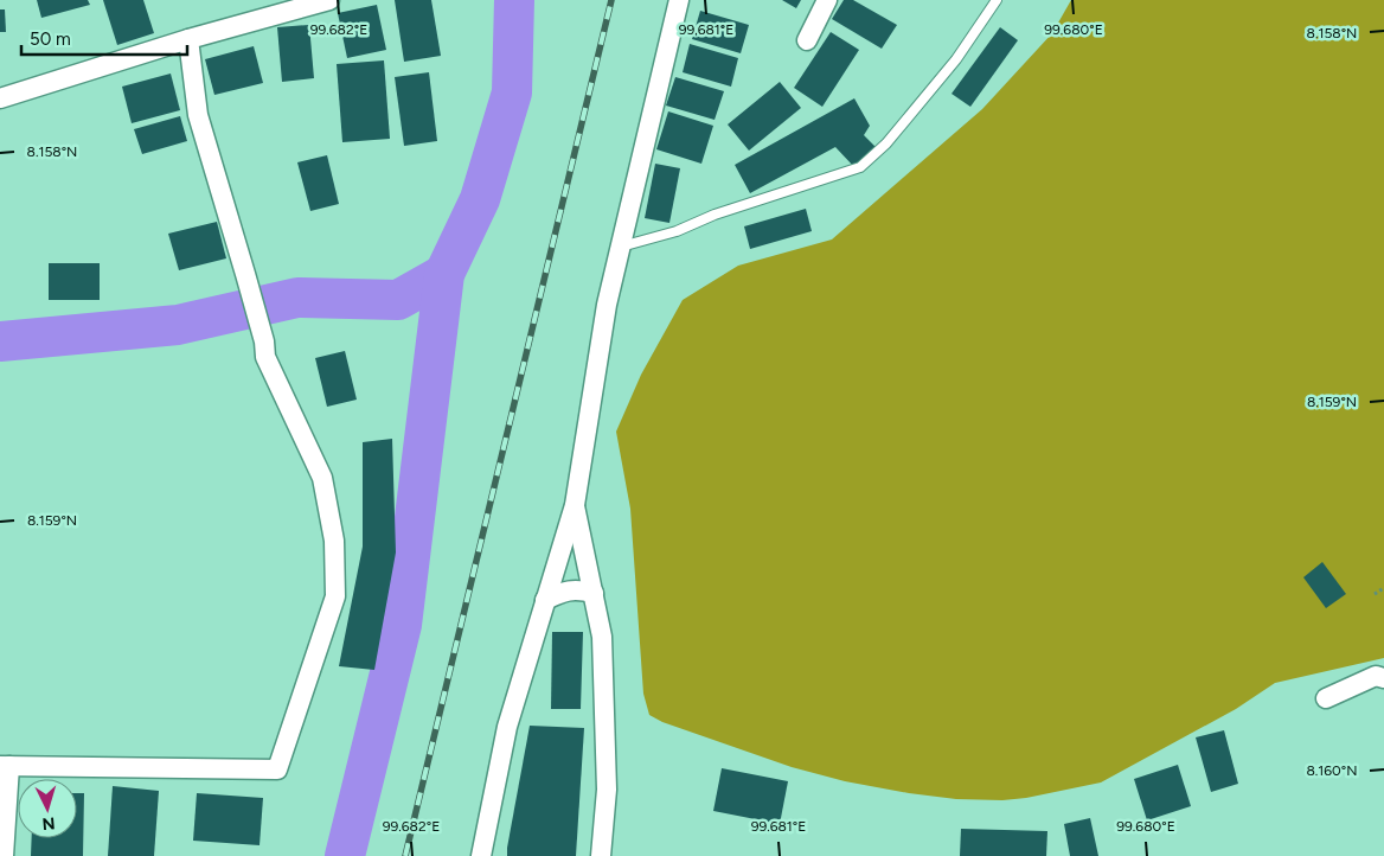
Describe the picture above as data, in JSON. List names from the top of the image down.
{
  "scale_bar": "50 m",
  "north": "bottom",
  "coordinates": [
    "99.682°E",
    "99.681°E",
    "99.680°E",
    "8.158°N",
    "8.159°N",
    "8.160°N"
  ]
}
